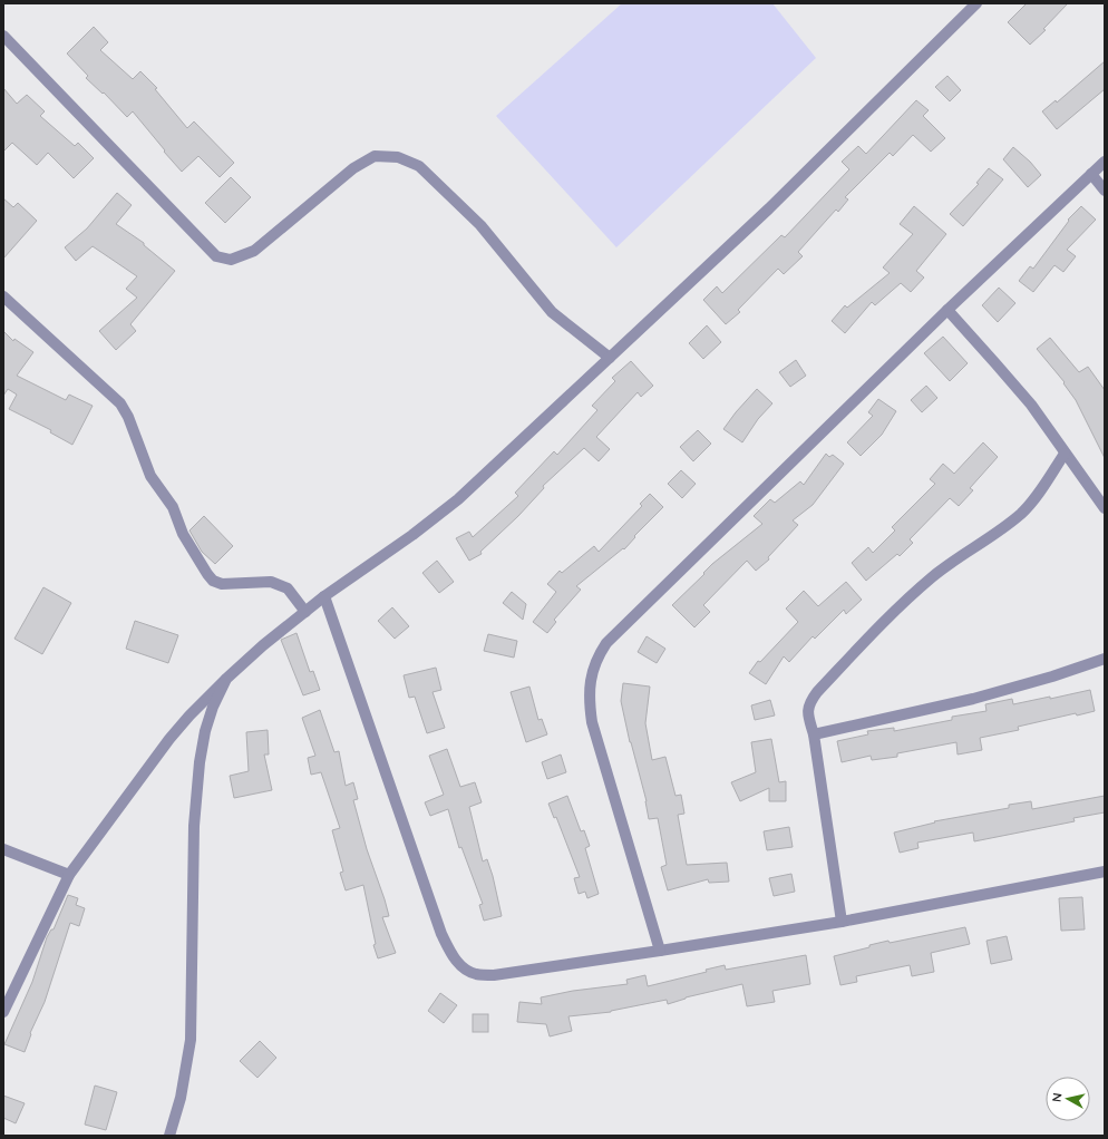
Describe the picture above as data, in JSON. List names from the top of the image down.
{
  "north": "left"
}
